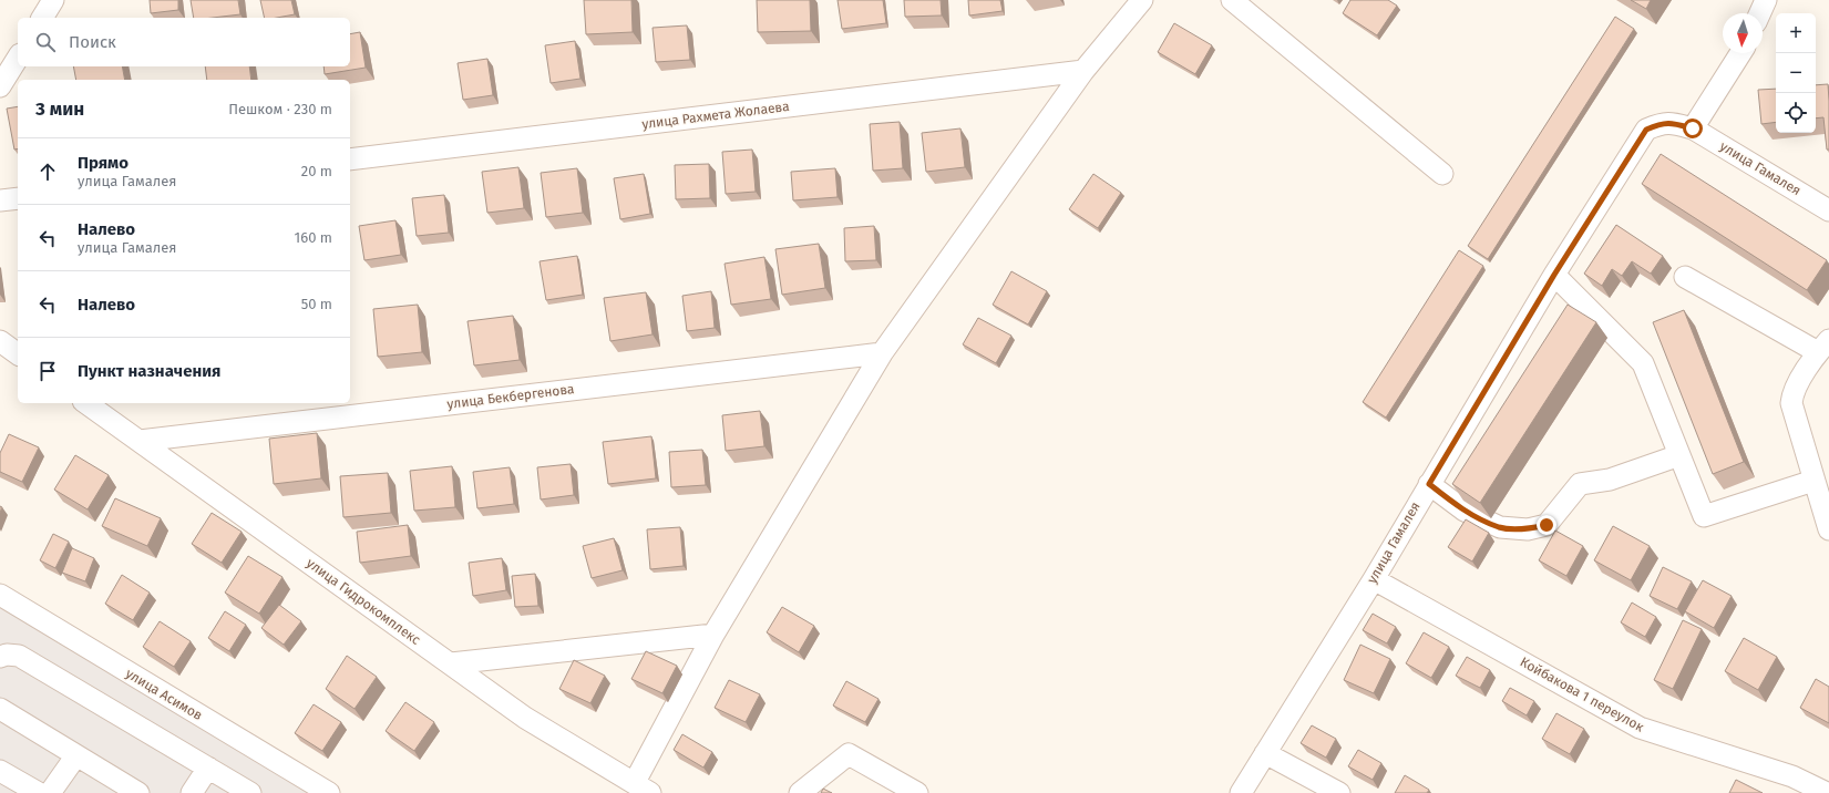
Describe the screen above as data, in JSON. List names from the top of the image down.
{
  "streets": {
    "street": [
      "улица Рахмета Жолаева",
      "улица Гамалея",
      "улица Бекбергенова",
      "улица Гидрокомплекс",
      "улица Асимов",
      "Койбакова 1 переулок"
    ]
  },
  "crossings": [
    ["улица Гамалея", "Койбакова 1 переулок"],
    ["улица Бекбергенова", "улица Гидрокомплекс"]
  ],
  "north": "bottom",
  "page": {
    "map_buttons": ["+", "−"],
    "search": "Поиск",
    "heading": ["3 мин", "Пешком · 230 m"],
    "list": [
      ["Прямо", "улица Гамалея", "20 m"],
      ["Налево", "улица Гамалея", "160 m"],
      ["Налево", "50 m"],
      "Пункт назначения"
    ]
  }
}
